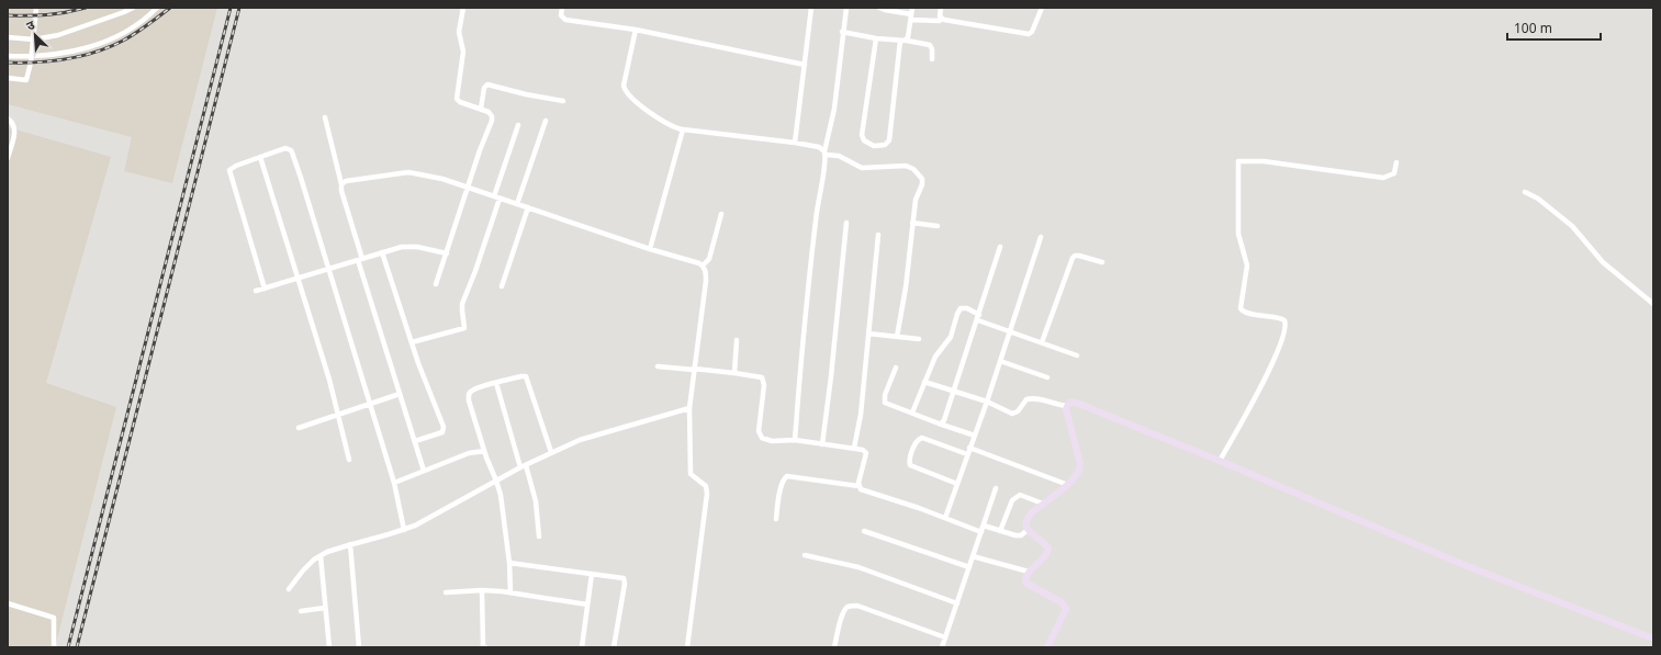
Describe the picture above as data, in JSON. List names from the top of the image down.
{
  "scale_bar": "100 m",
  "north": "top left"
}
